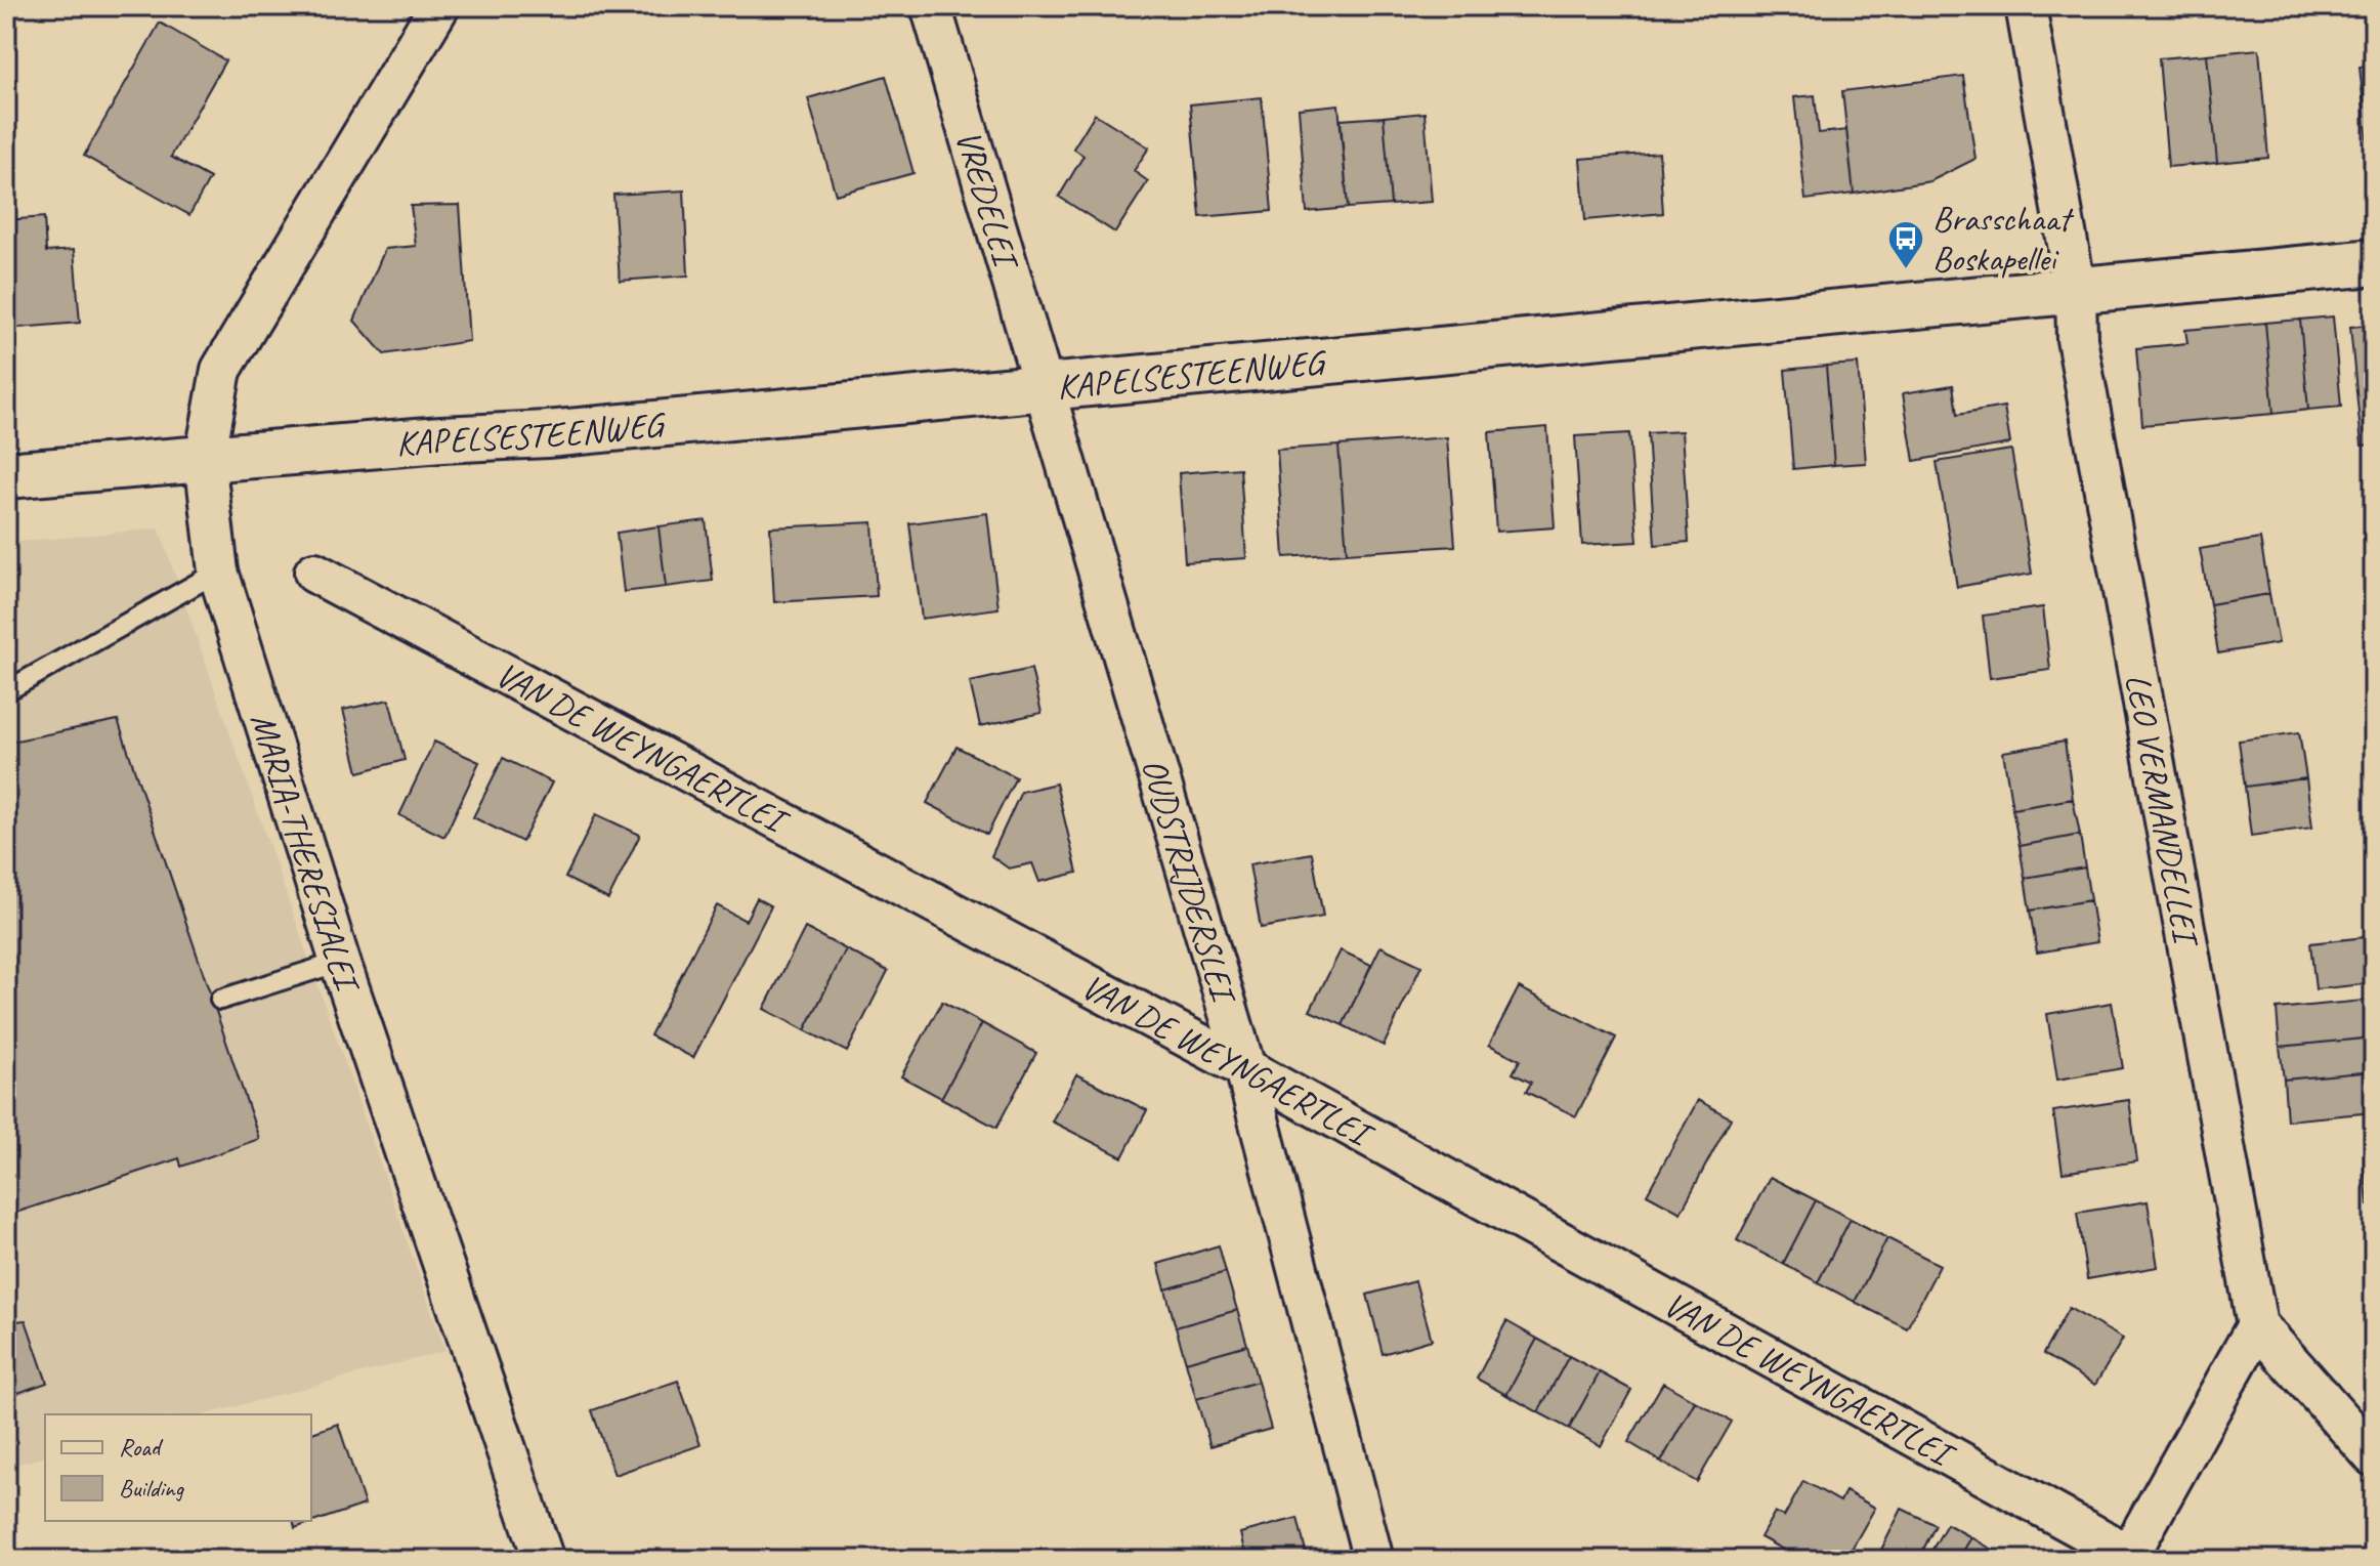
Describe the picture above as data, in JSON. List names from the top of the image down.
{
  "streets": {
    "main road": ["KAPELSESTEENWEG"],
    "street": [
      "VREDELEI",
      "VAN DE WEYNGAERTLEI",
      "LEO VERMANDELLEI",
      "MARIA-THERESIALEI",
      "OUDSTRIJDERSLEI"
    ]
  },
  "crossings": [
    ["VREDELEI", "KAPELSESTEENWEG"],
    ["VREDELEI", "OUDSTRIJDERSLEI"],
    ["KAPELSESTEENWEG", "LEO VERMANDELLEI"],
    ["KAPELSESTEENWEG", "MARIA-THERESIALEI"],
    ["KAPELSESTEENWEG", "OUDSTRIJDERSLEI"],
    ["VAN DE WEYNGAERTLEI", "OUDSTRIJDERSLEI"]
  ],
  "places": {
    "bus stop": ["Brasschaat Boskapellei"]
  },
  "legend": ["Road", "Building"]
}
